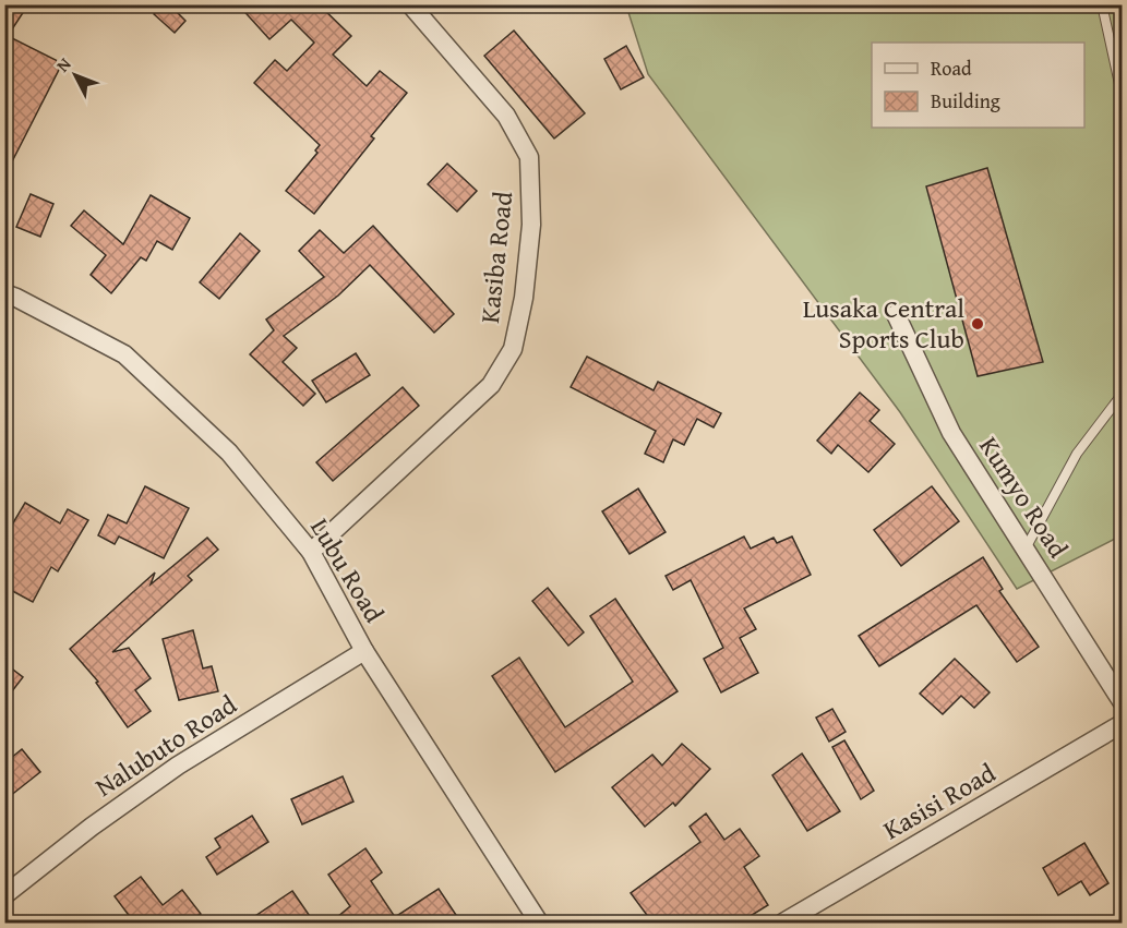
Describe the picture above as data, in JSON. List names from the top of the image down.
{
  "streets": {
    "street": [
      "Kasiba Road",
      "Kumyo Road",
      "Lubu Road",
      "Nalubuto Road",
      "Kasisi Road"
    ]
  },
  "crossings": [
    ["Kasiba Road", "Lubu Road"],
    ["Lubu Road", "Nalubuto Road"]
  ],
  "places": ["Lusaka Central Sports Club"],
  "legend": ["Road", "Building"],
  "north": "top left"
}
